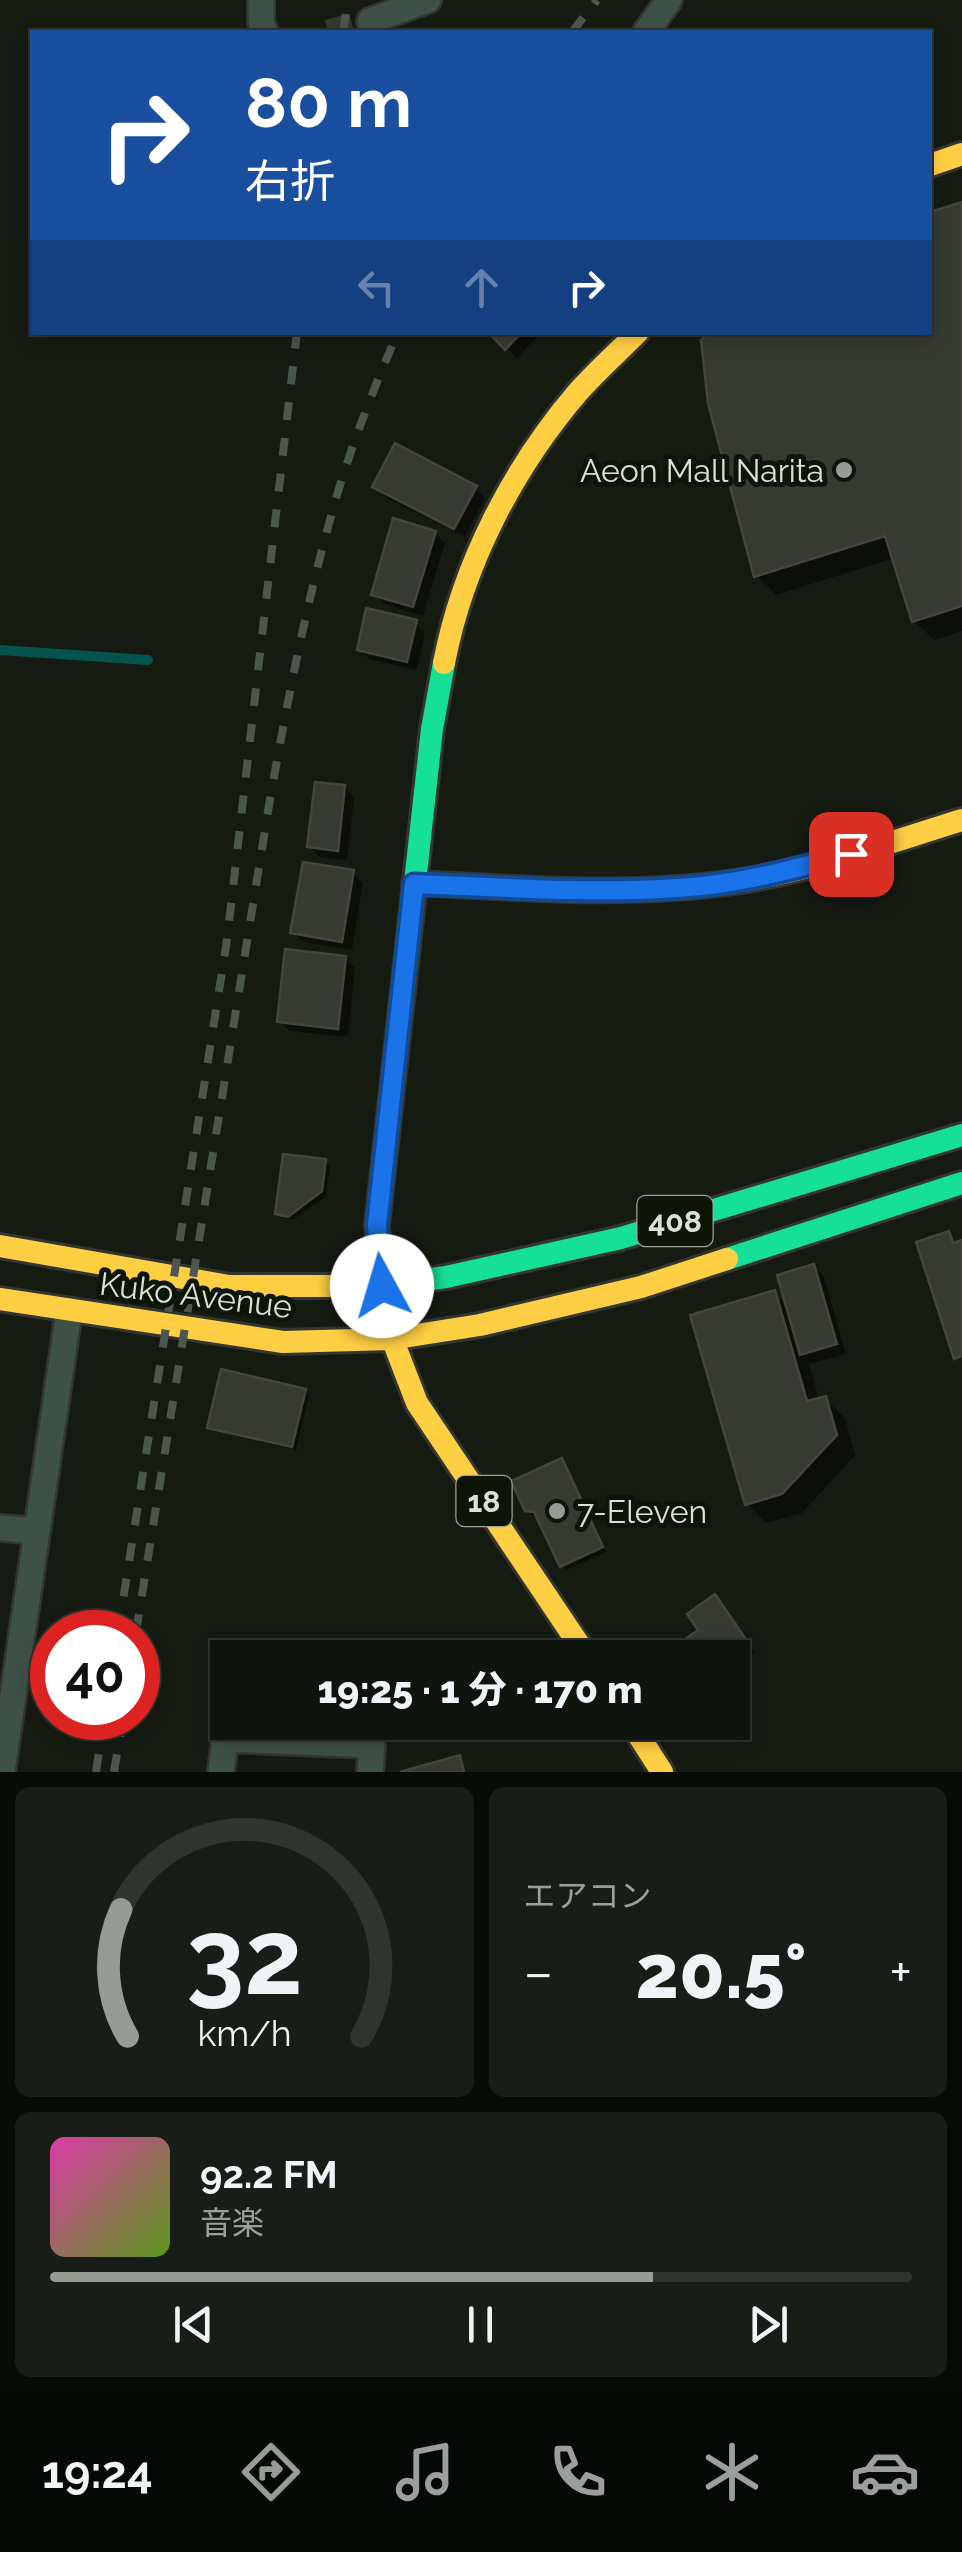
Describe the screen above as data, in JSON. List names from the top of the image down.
{
  "streets": {
    "main road": ["408", "Kuko Avenue", "18"]
  },
  "crossings": [
    ["Kuko Avenue", "18"]
  ],
  "places": ["Aeon Mall Narita", "7-Eleven"],
  "page": {
    "turn": ["80 m", "右折"],
    "limit": "40",
    "trip": "19:25 · 1 分 · 170 m",
    "tile": "エアコン",
    "heat": ["−", "20.5°", "+"],
    "song": ["92.2 FM", "音楽"],
    "tabs": "19:24",
    "gauge": ["32", "km/h"]
  }
}
